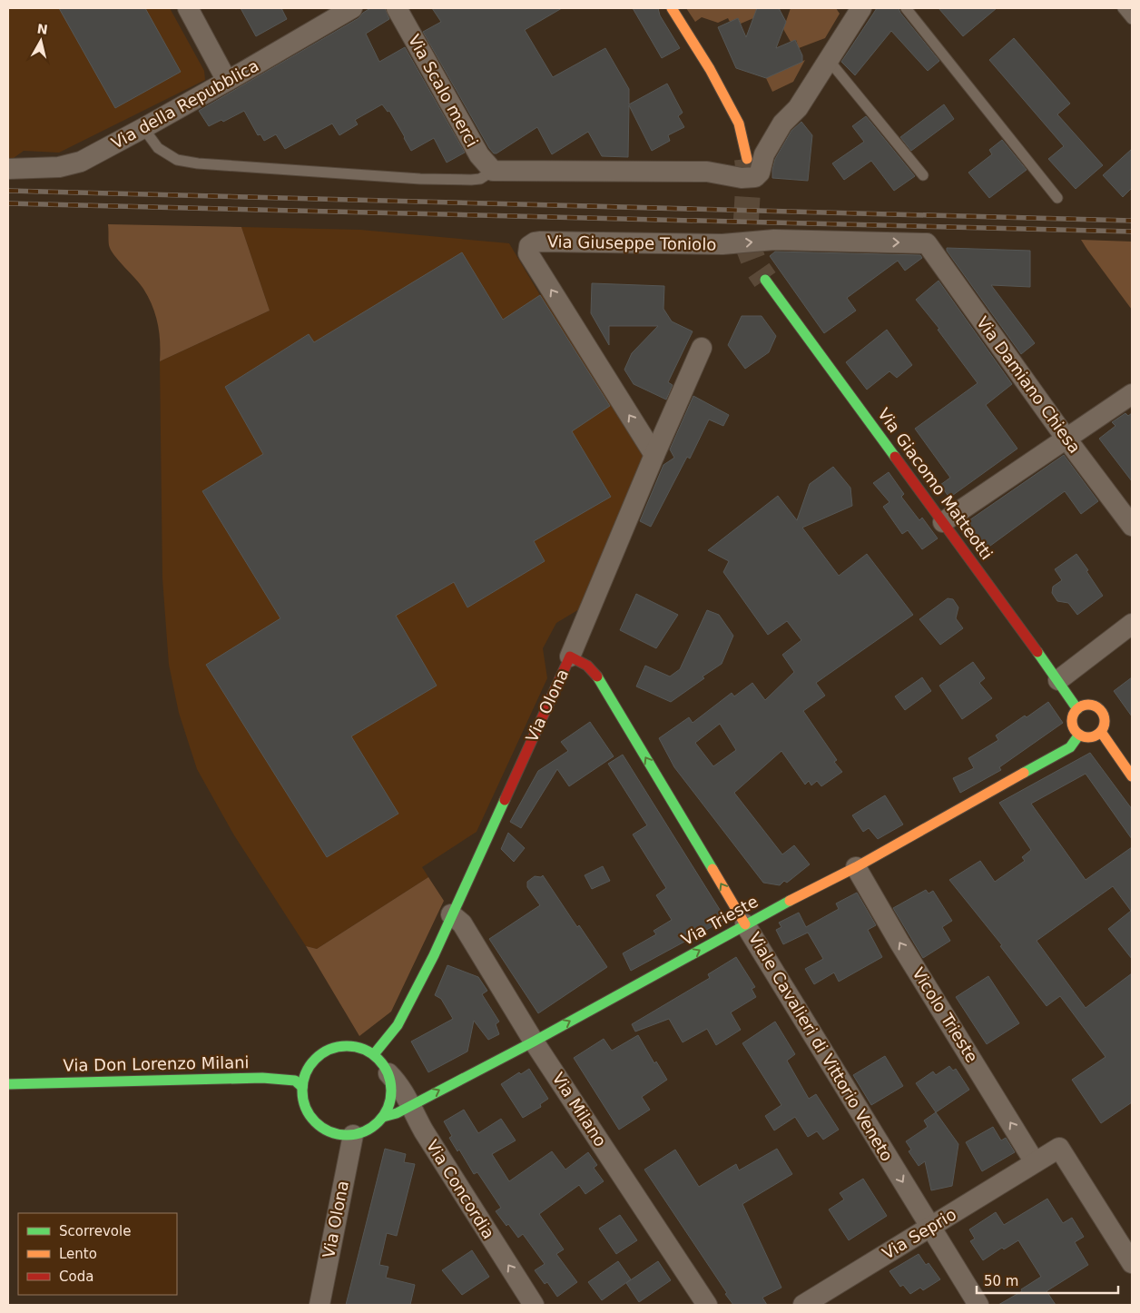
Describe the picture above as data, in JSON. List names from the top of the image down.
{
  "streets": {
    "street": [
      "Via Scalo merci",
      "Via della Repubblica",
      "Via Giuseppe Toniolo",
      "Via Damiano Chiesa",
      "Via Giacomo Matteotti",
      "Via Olona",
      "Via Trieste",
      "Vicolo Trieste",
      "Viale Cavalieri di Vittorio Veneto",
      "Via Don Lorenzo Milani",
      "Via Milano",
      "Via Concordia",
      "Via Seprio"
    ]
  },
  "crossings": [
    ["Via Giuseppe Toniolo", "Via Damiano Chiesa"],
    ["Via Giuseppe Toniolo", "Via Olona"],
    ["Via Giacomo Matteotti", "Via Trieste"],
    ["Via Olona", "Via Trieste"],
    ["Via Olona", "Viale Cavalieri di Vittorio Veneto"],
    ["Via Olona", "Via Don Lorenzo Milani"],
    ["Via Olona", "Via Milano"],
    ["Via Olona", "Via Concordia"],
    ["Via Trieste", "Vicolo Trieste"],
    ["Via Trieste", "Viale Cavalieri di Vittorio Veneto"],
    ["Via Trieste", "Via Don Lorenzo Milani"],
    ["Via Trieste", "Via Milano"],
    ["Via Trieste", "Via Concordia"],
    ["Vicolo Trieste", "Via Seprio"],
    ["Viale Cavalieri di Vittorio Veneto", "Via Seprio"],
    ["Via Don Lorenzo Milani", "Via Concordia"]
  ],
  "one_way": ["Via Trieste", "Vicolo Trieste", "Via Concordia"],
  "legend": ["Scorrevole", "Lento", "Coda"],
  "scale_bar": "50 m",
  "north": "top"
}
